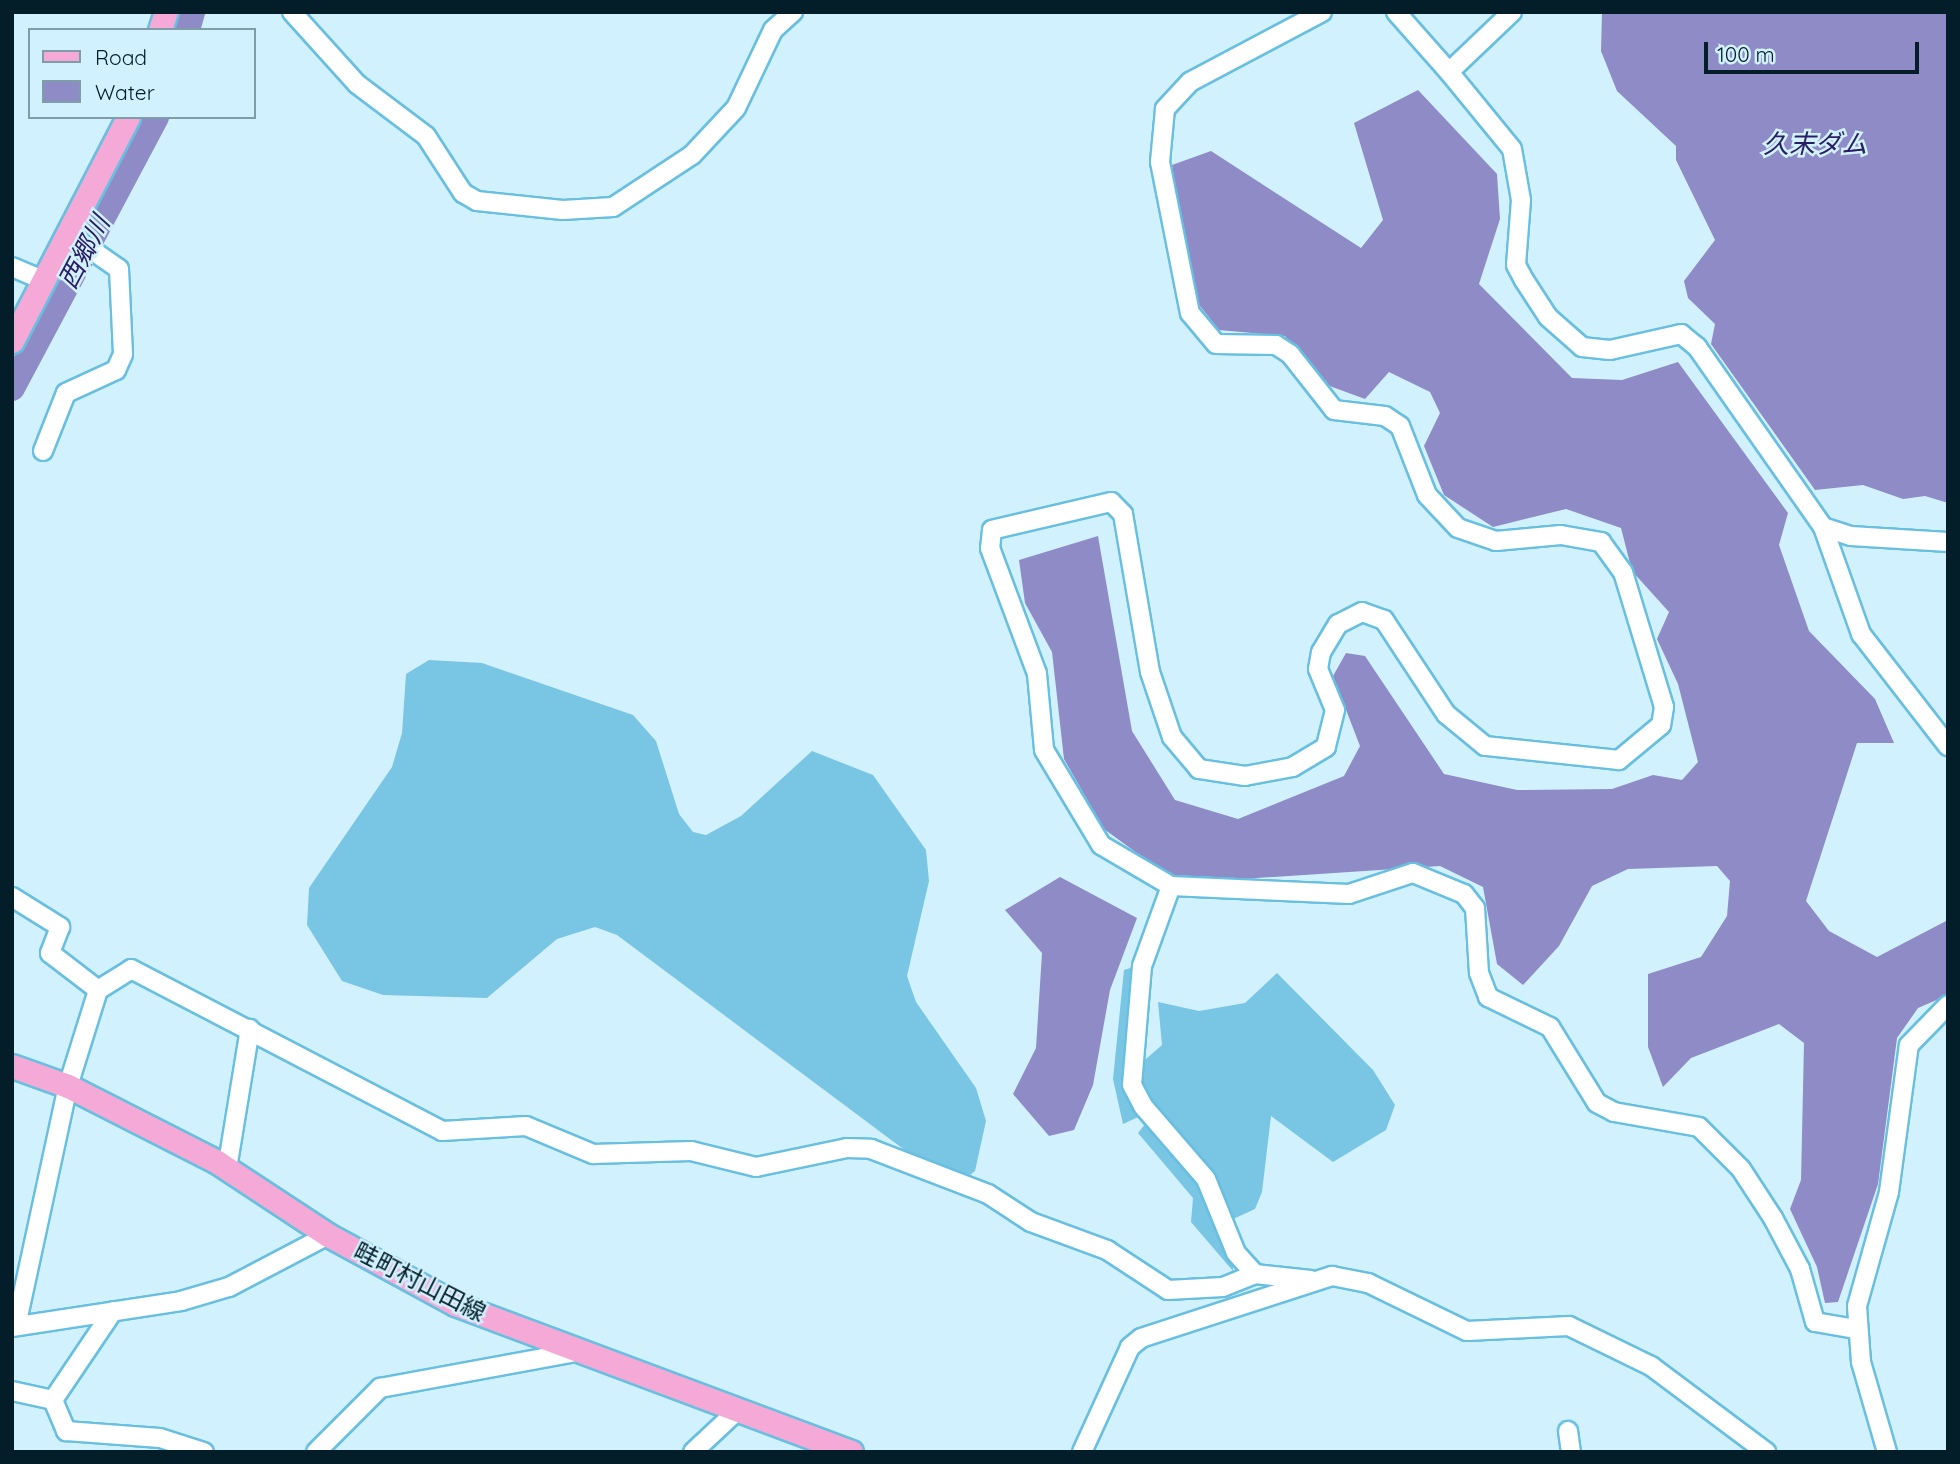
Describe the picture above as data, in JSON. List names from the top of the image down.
{
  "streets": {
    "main road": ["畦町村山田線"]
  },
  "water": ["久末ダム", "西郷川"],
  "legend": ["Road", "Water"],
  "scale_bar": "100 m"
}
